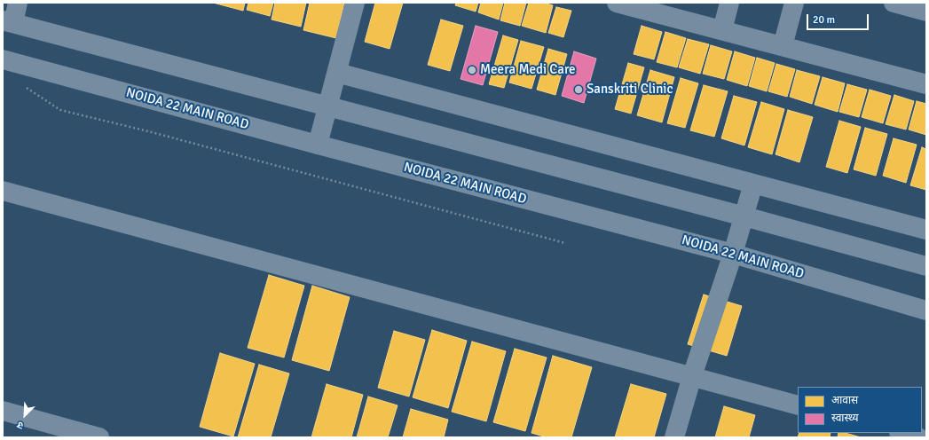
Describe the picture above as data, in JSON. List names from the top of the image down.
{
  "streets": {
    "street": ["NOIDA 22 MAIN ROAD"]
  },
  "places": ["Meera Medi Care", "Sanskriti Clinic"],
  "legend": ["आवास", "स्वास्थ्य"],
  "scale_bar": "20 m",
  "north": "bottom left"
}
